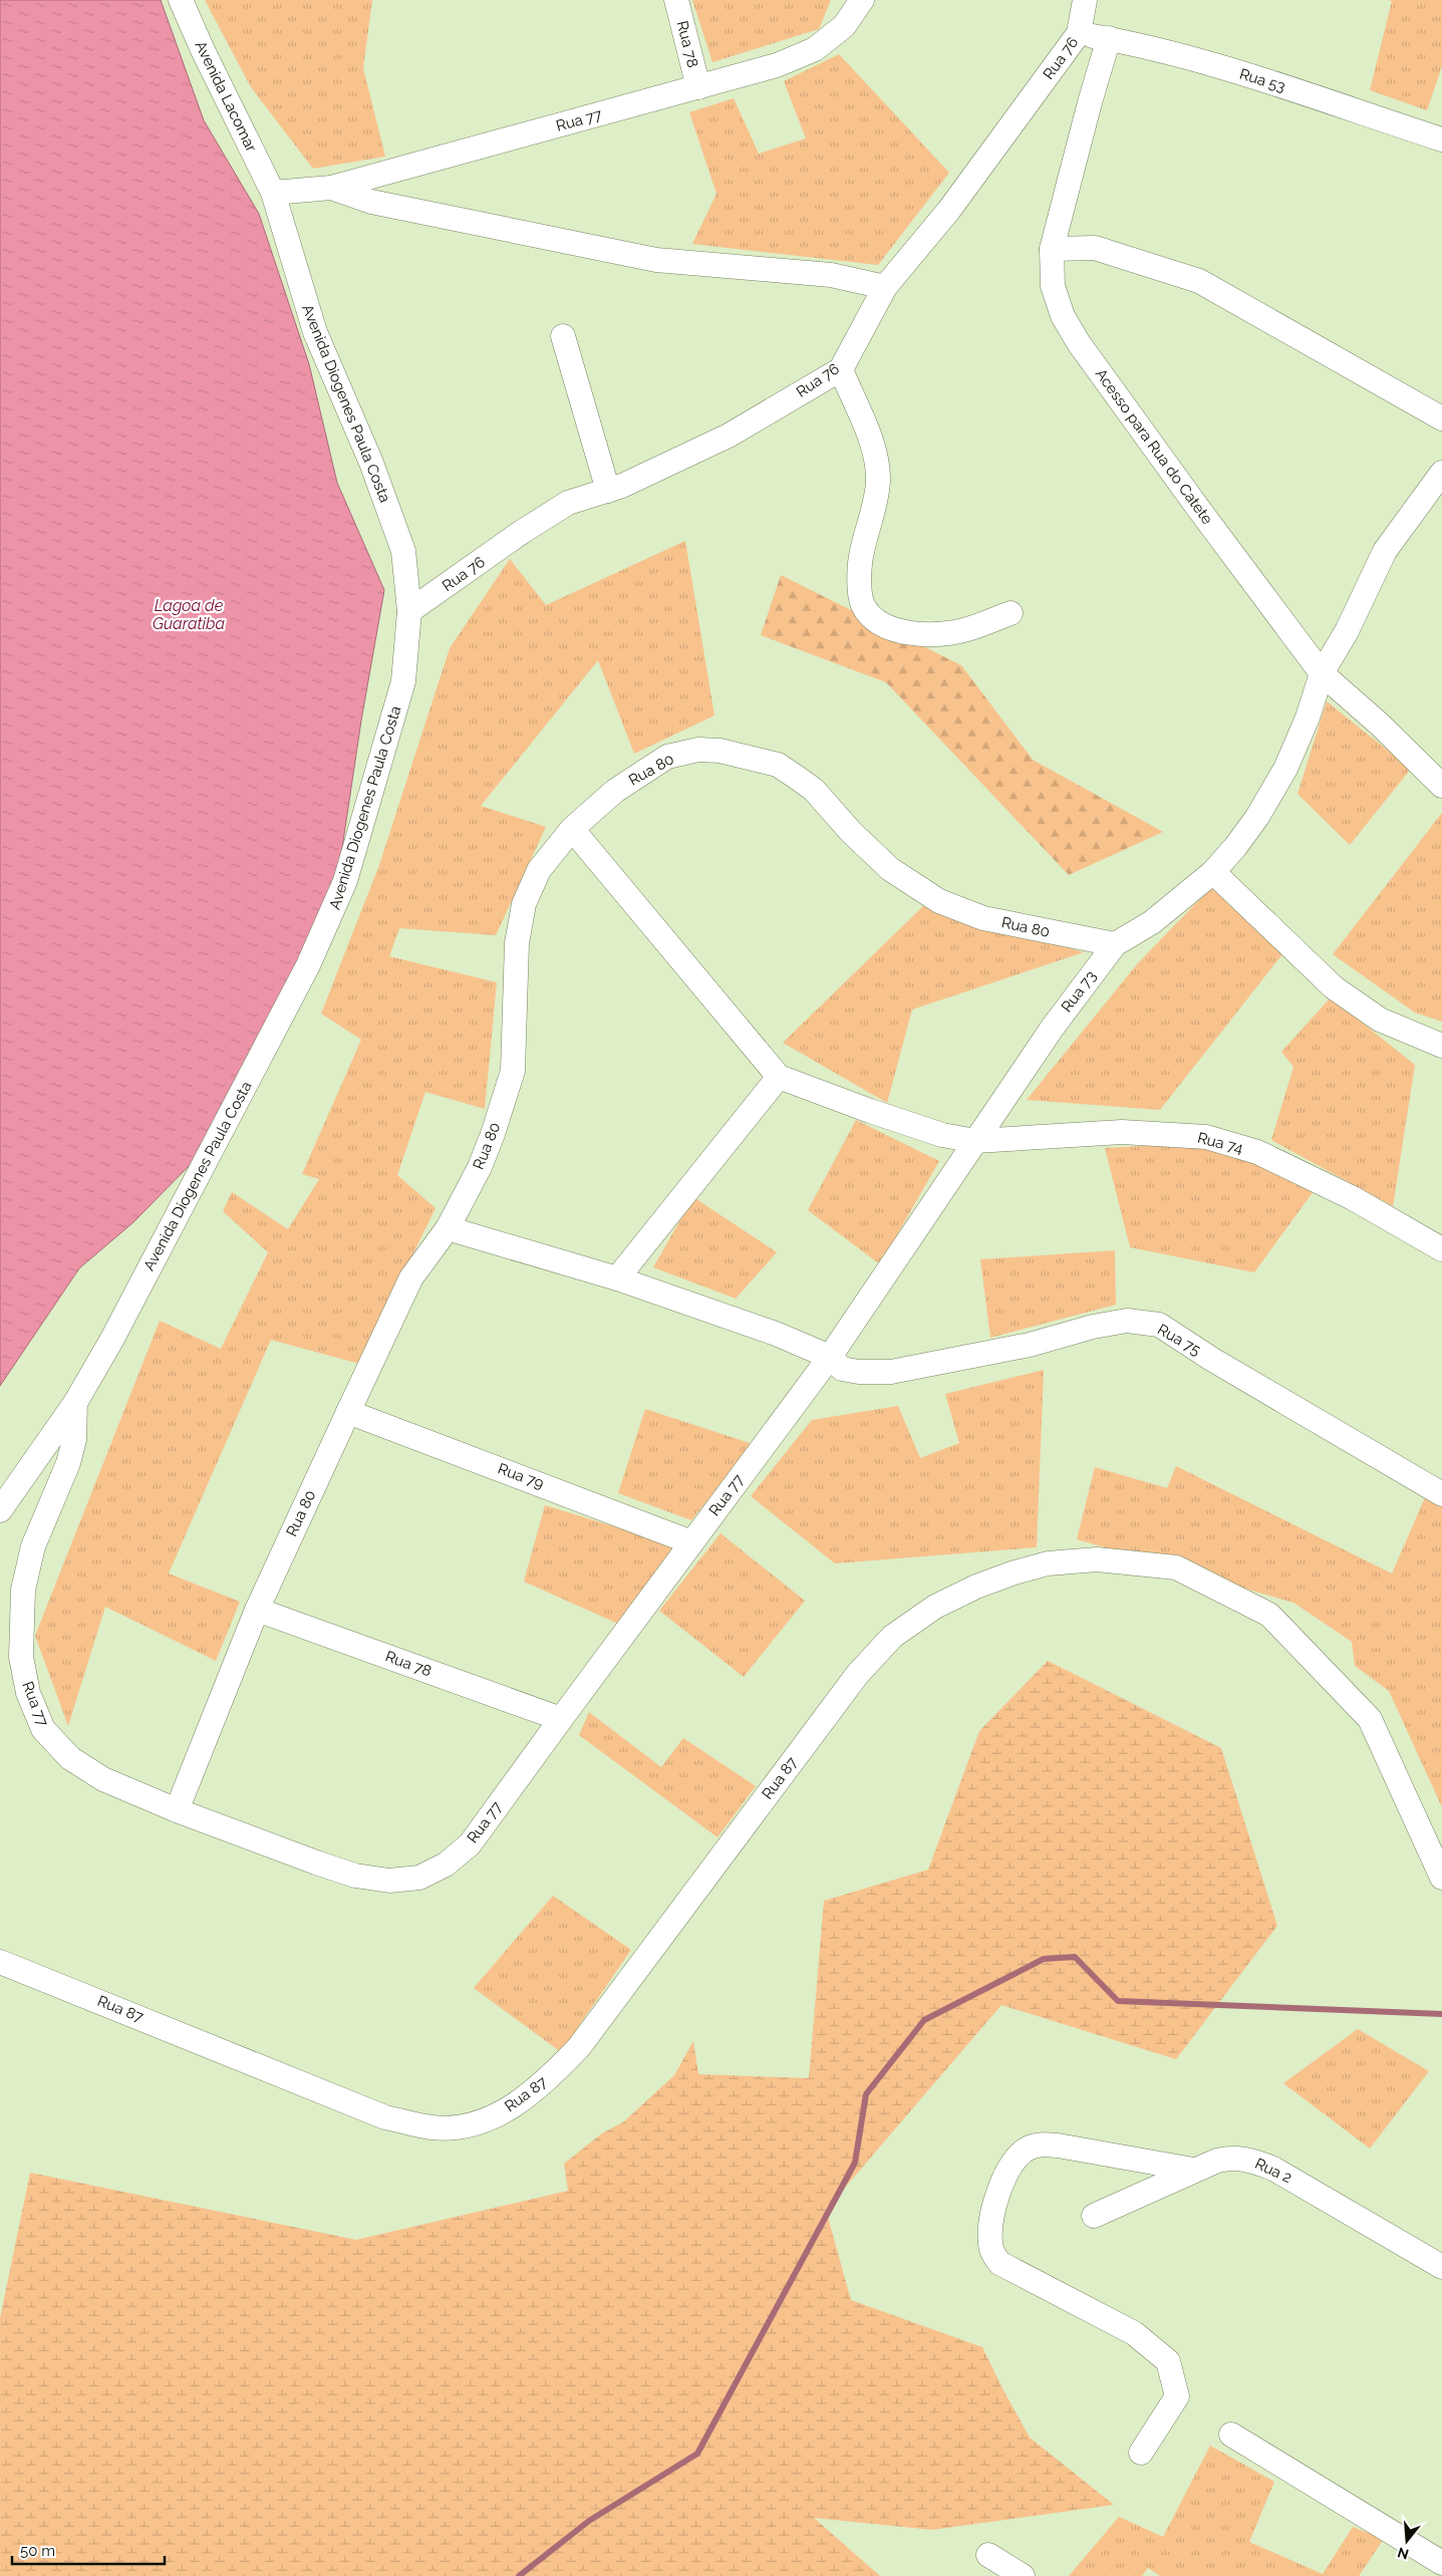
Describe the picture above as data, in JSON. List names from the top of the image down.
{
  "streets": {
    "street": [
      "Rua 78",
      "Rua 76",
      "Rua 53",
      "Avenida Lacomar",
      "Rua 77",
      "Avenida Diogenes Paula Costa",
      "Acesso para Rua do Catete",
      "Rua 80",
      "Rua 73",
      "Rua 74",
      "Rua 75",
      "Rua 79",
      "Rua 87",
      "Rua 2"
    ]
  },
  "crossings": [
    ["Rua 78", "Rua 77"],
    ["Rua 78", "Rua 80"],
    ["Rua 76", "Rua 53"],
    ["Rua 76", "Avenida Diogenes Paula Costa"],
    ["Rua 53", "Acesso para Rua do Catete"],
    ["Avenida Lacomar", "Rua 77"],
    ["Avenida Lacomar", "Avenida Diogenes Paula Costa"],
    ["Rua 77", "Avenida Diogenes Paula Costa"],
    ["Rua 77", "Rua 80"],
    ["Rua 77", "Rua 73"],
    ["Rua 77", "Rua 74"],
    ["Rua 77", "Rua 75"],
    ["Rua 77", "Rua 79"],
    ["Acesso para Rua do Catete", "Rua 73"],
    ["Rua 80", "Rua 73"],
    ["Rua 80", "Rua 79"],
    ["Rua 73", "Rua 74"]
  ],
  "water": ["Lagoa de Guaratiba"],
  "scale_bar": "50 m",
  "north": "bottom"
}
